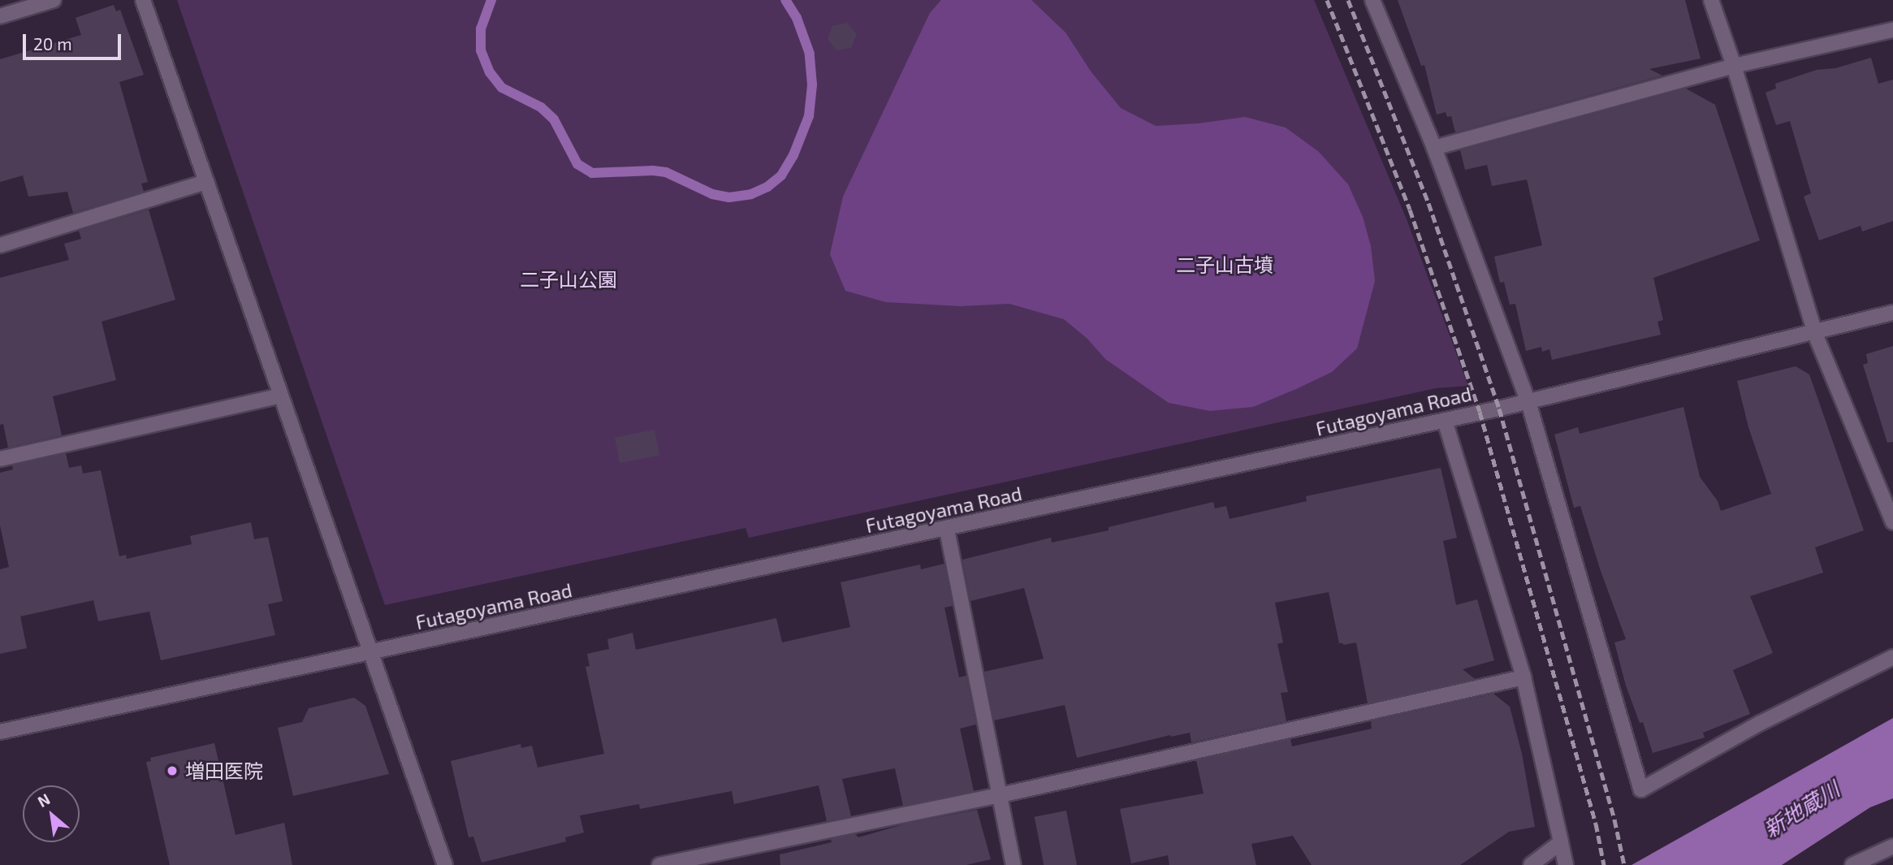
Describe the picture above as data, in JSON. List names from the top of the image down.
{
  "streets": {
    "street": ["Futagoyama Road"]
  },
  "water": ["新地蔵川"],
  "parks": ["二子山古墳", "二子山公園"],
  "places": ["増田医院"],
  "scale_bar": "20 m",
  "north": "top left"
}
